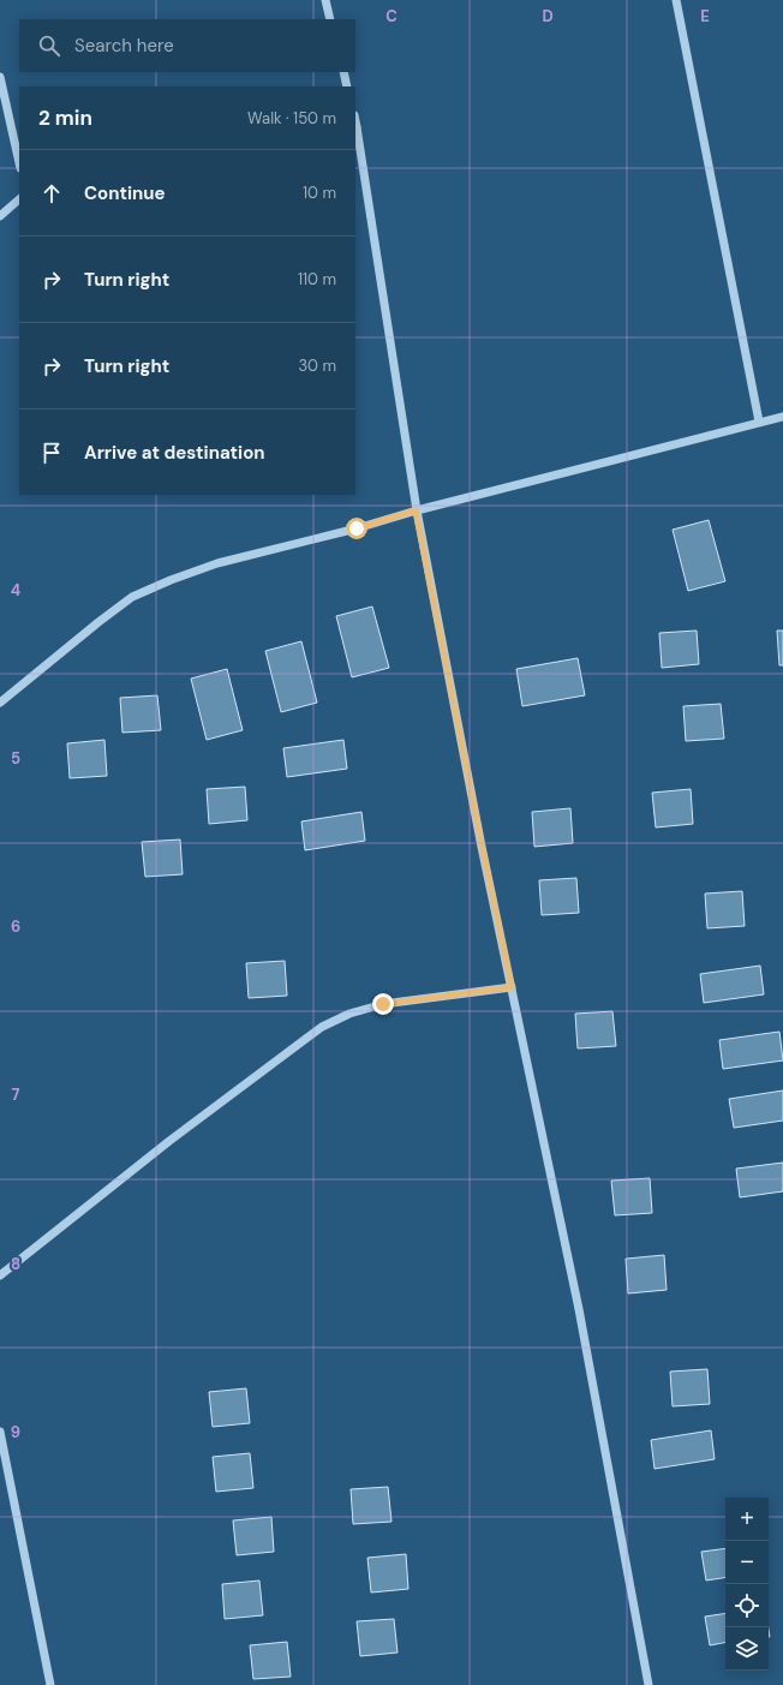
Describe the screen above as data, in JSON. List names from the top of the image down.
{
  "page": {
    "search": "Search here",
    "heading": ["2 min", "Walk · 150 m"],
    "list": [
      ["Continue", "10 m"],
      ["Turn right", "110 m"],
      ["Turn right", "30 m"],
      "Arrive at destination"
    ],
    "map_buttons": ["+", "−"]
  },
  "grid": {
    "columns": ["C", "D", "E"],
    "rows": [
      "4",
      "5",
      "6",
      "7",
      "8",
      "9"
    ]
  }
}
